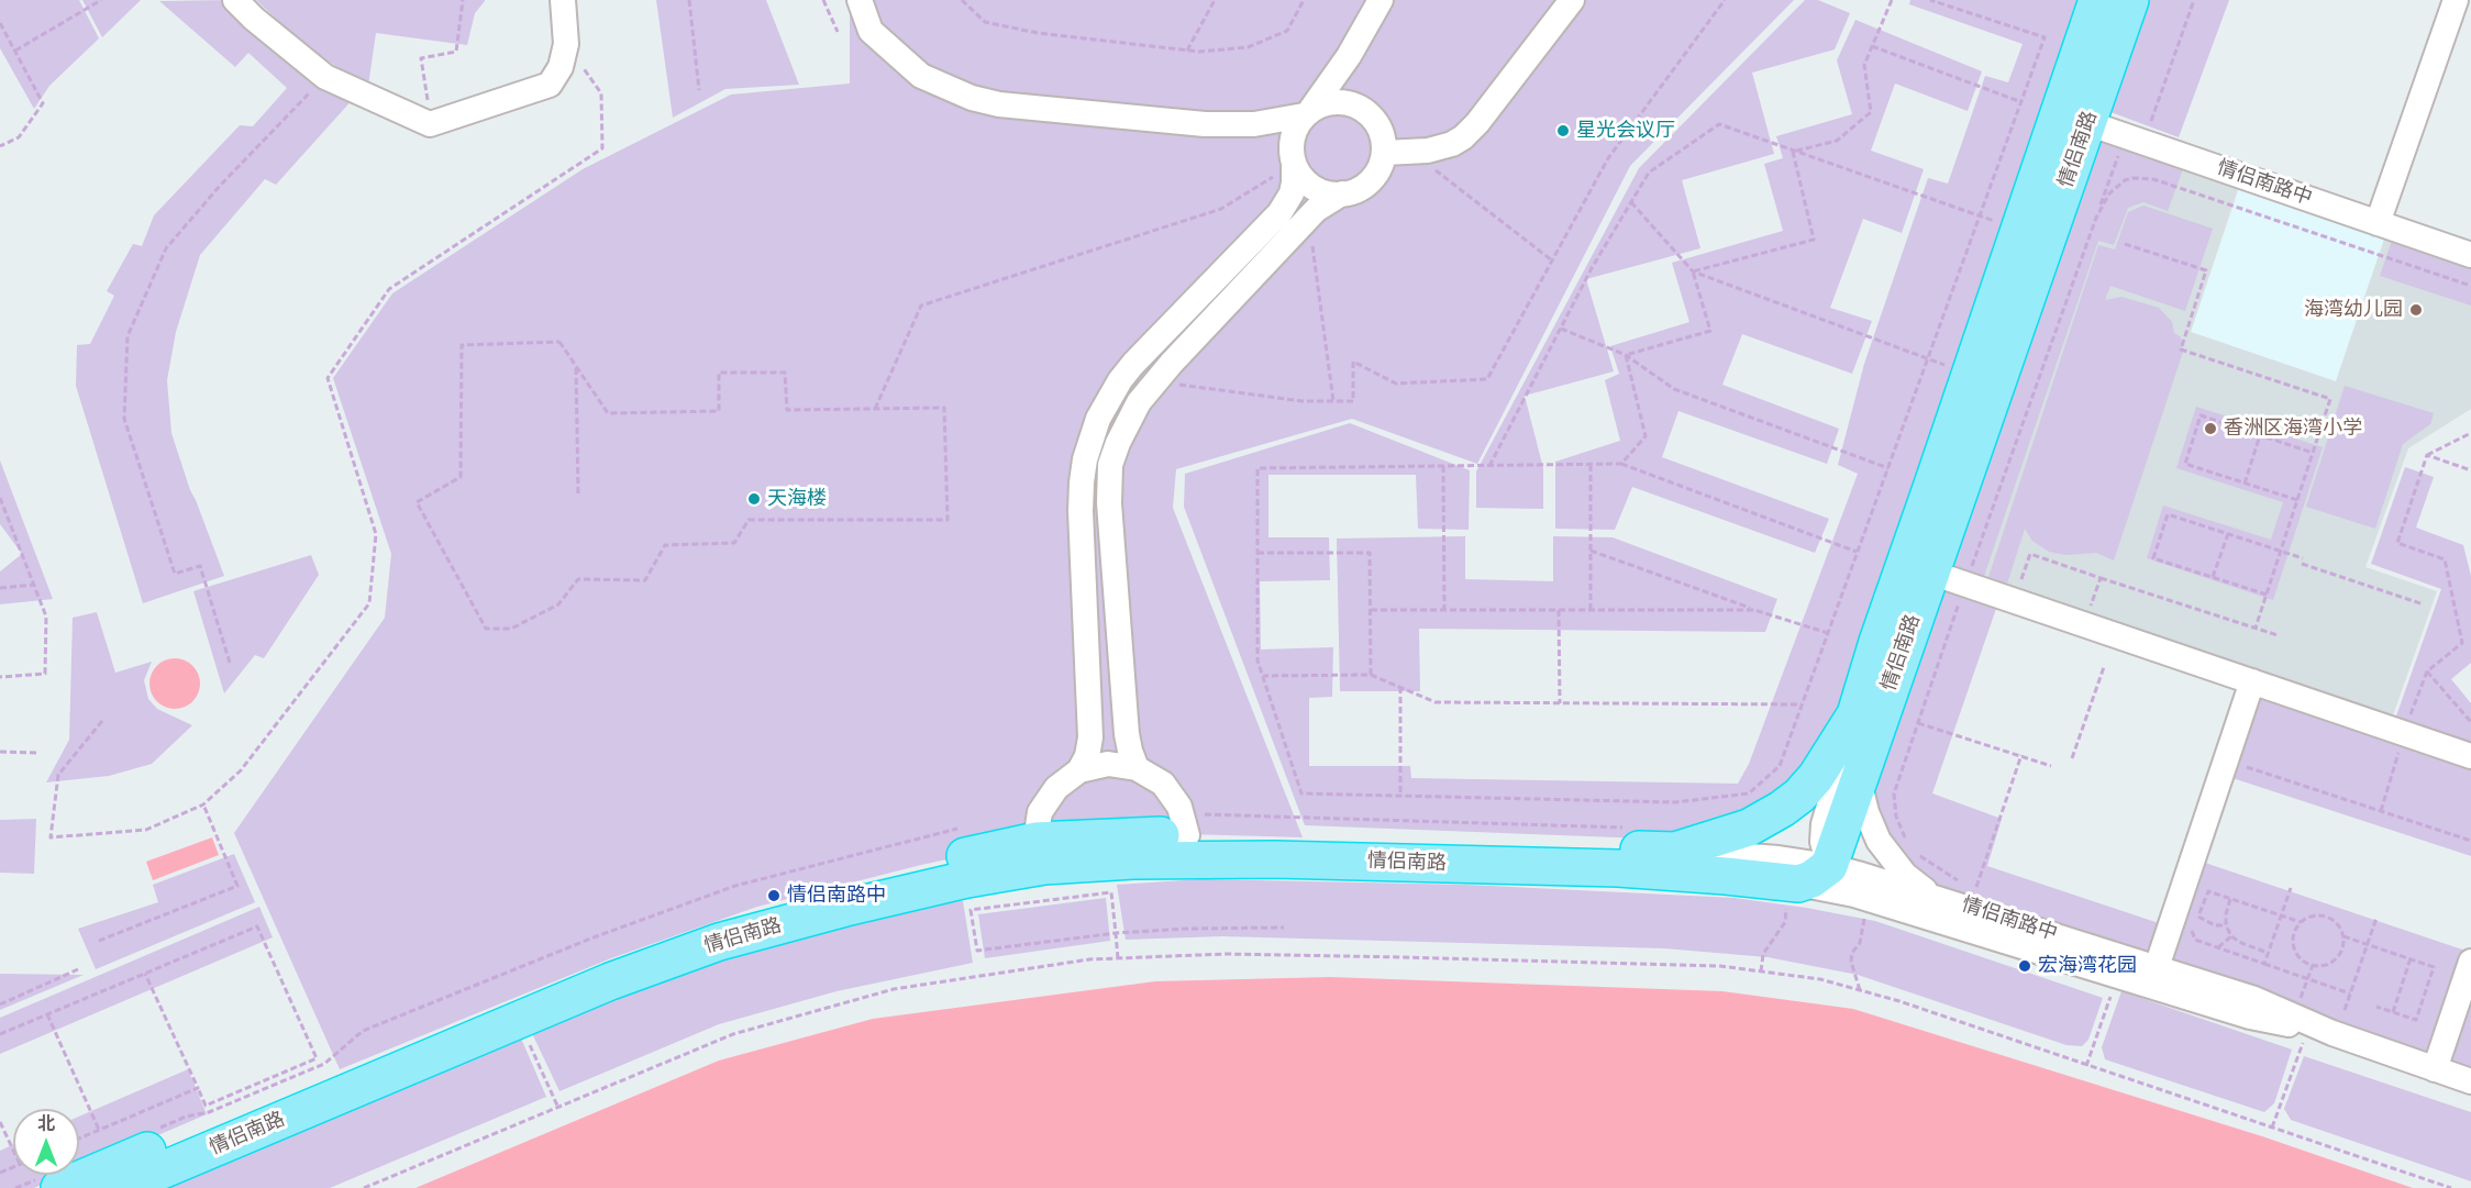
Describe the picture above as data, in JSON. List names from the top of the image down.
{
  "streets": {
    "highway": ["情侣南路"],
    "street": ["情侣南路中"]
  },
  "crossings": [
    ["情侣南路", "情侣南路中"]
  ],
  "places": [
    "星光会议厅",
    "海湾幼儿园",
    "香洲区海湾小学",
    "天海楼",
    "情侣南路中",
    "宏海湾花园"
  ],
  "north": "top"
}
